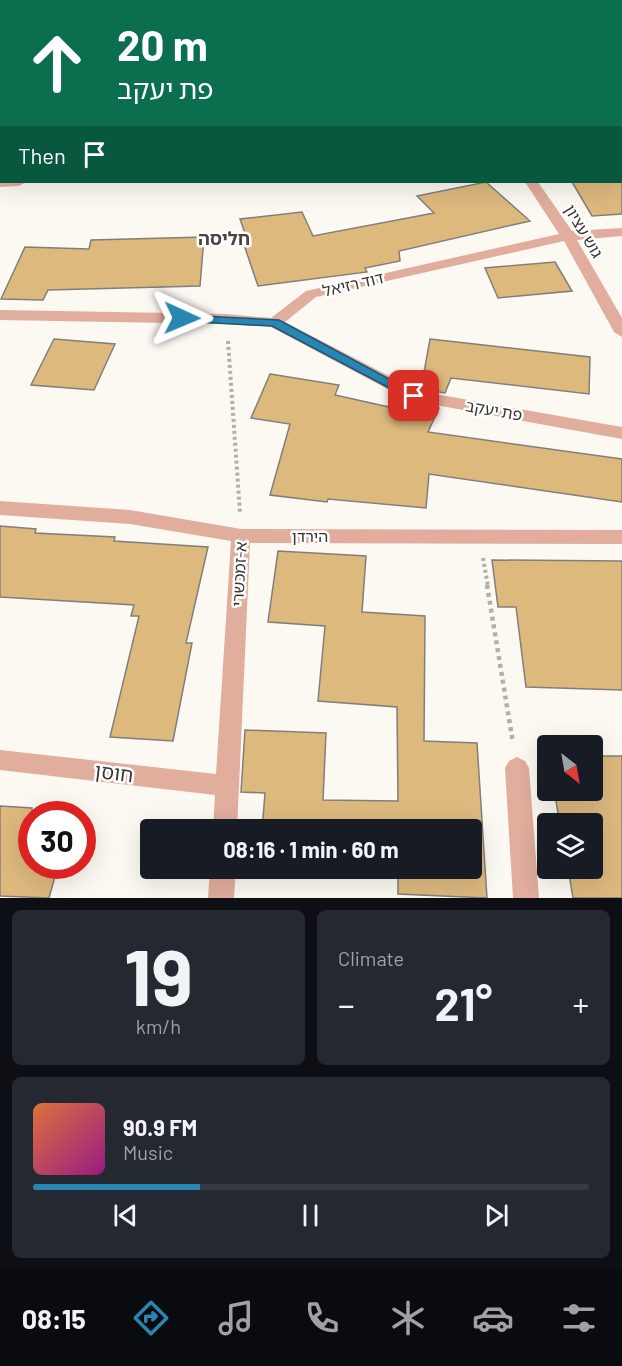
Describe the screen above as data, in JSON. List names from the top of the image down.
{
  "streets": {
    "street": [
      "גוש עציון",
      "דוד רזיאל",
      "פת יעקב",
      "הירדן",
      "א-זמכשרי",
      "חוסן"
    ]
  },
  "crossings": [
    ["גוש עציון", "דוד רזיאל"],
    ["דוד רזיאל", "פת יעקב"],
    ["הירדן", "א-זמכשרי"],
    ["א-זמכשרי", "חוסן"]
  ],
  "districts": ["חליסה"],
  "north": "bottom right",
  "page": {
    "turn": ["20 m", "פת יעקב"],
    "then": "Then",
    "limit": "30",
    "trip": "08:16 · 1 min · 60 m",
    "tile": [
      ["19", "km/h"],
      "Climate"
    ],
    "heat": ["−", "21°", "+"],
    "song": ["90.9 FM", "Music"],
    "tabs": "08:15"
  }
}
